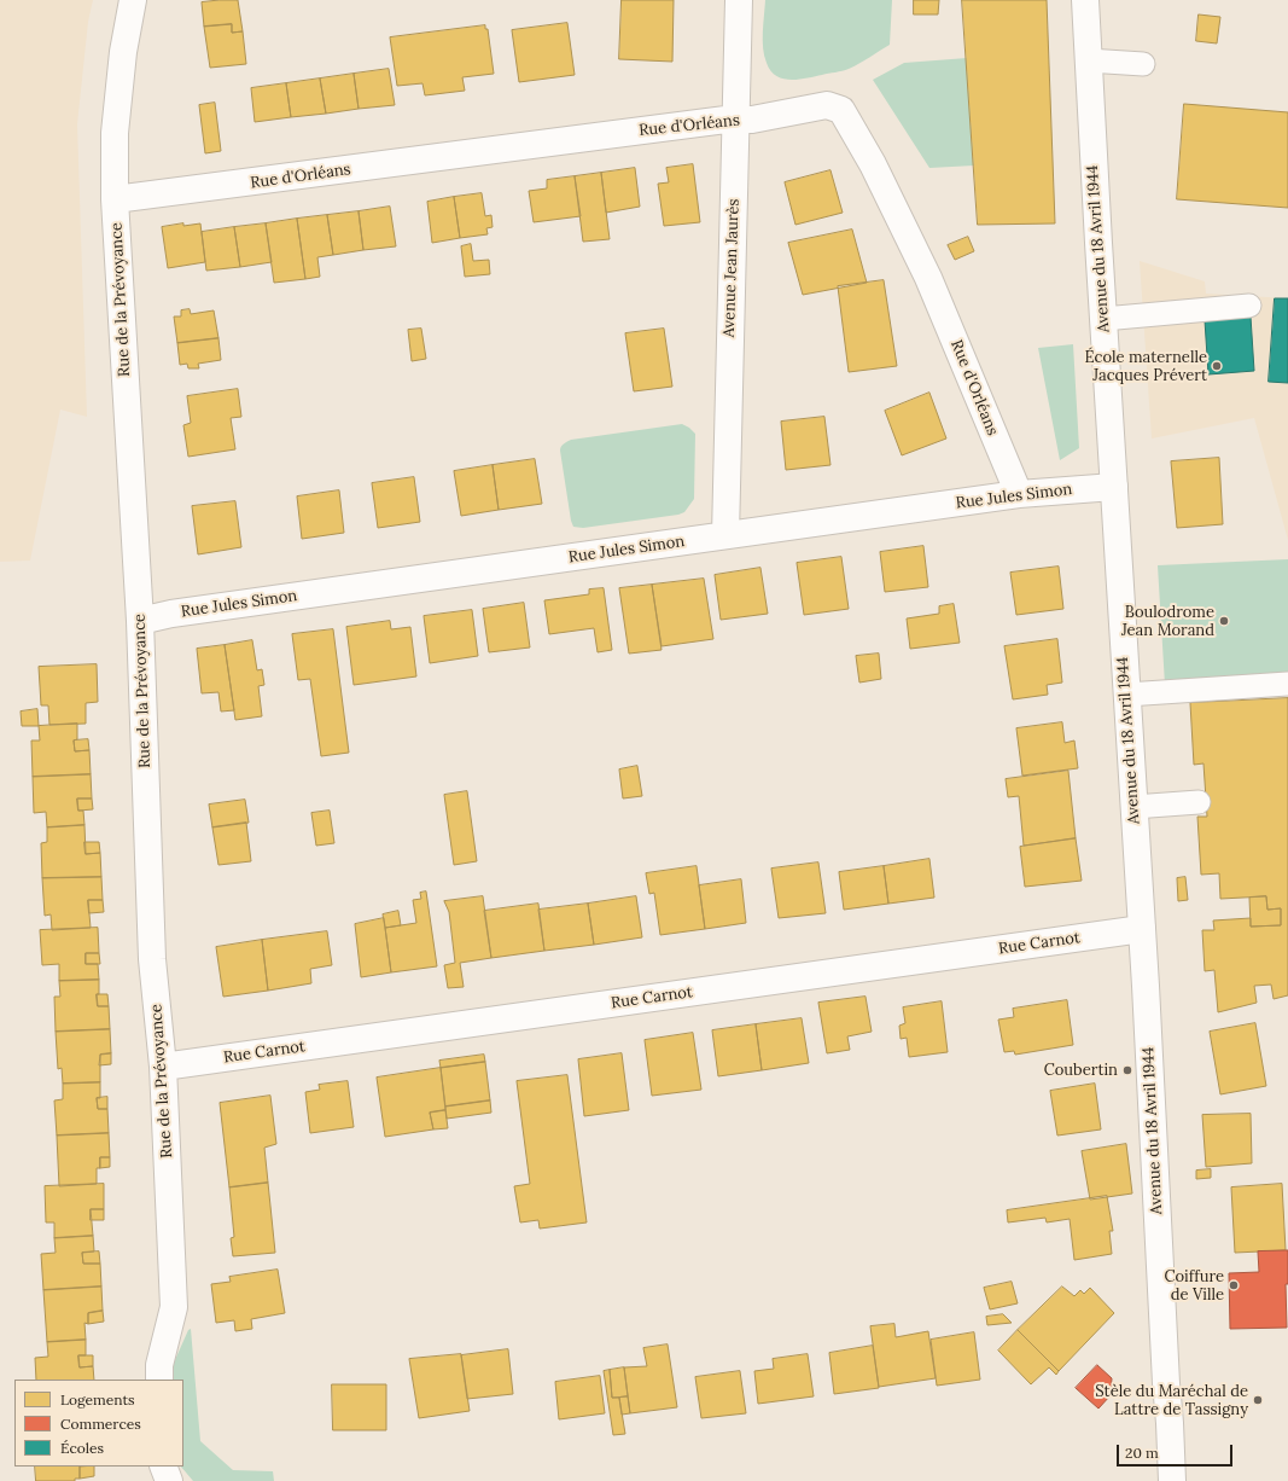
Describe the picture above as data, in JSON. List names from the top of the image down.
{
  "streets": {
    "street": [
      "Rue d'Orléans",
      "Avenue du 18 Avril 1944",
      "Avenue Jean Jaurès",
      "Rue de la Prévoyance",
      "Rue Jules Simon",
      "Rue Carnot"
    ]
  },
  "crossings": [
    ["Rue d'Orléans", "Avenue Jean Jaurès"],
    ["Rue d'Orléans", "Rue de la Prévoyance"],
    ["Rue d'Orléans", "Rue Jules Simon"],
    ["Avenue du 18 Avril 1944", "Rue Jules Simon"],
    ["Avenue du 18 Avril 1944", "Rue Carnot"],
    ["Avenue Jean Jaurès", "Rue Jules Simon"],
    ["Rue de la Prévoyance", "Rue Jules Simon"],
    ["Rue de la Prévoyance", "Rue Carnot"]
  ],
  "places": [
    "École maternelle Jacques Prévert",
    "Boulodrome Jean Morand",
    "Coubertin",
    "Coiffure de Ville",
    "Stèle du Maréchal de Lattre de Tassigny"
  ],
  "legend": ["Logements", "Commerces", "Écoles"],
  "scale_bar": "20 m"
}
